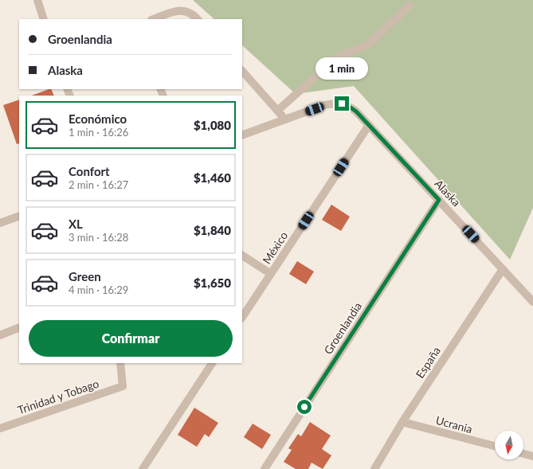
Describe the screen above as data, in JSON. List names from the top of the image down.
{
  "streets": {
    "street": [
      "Alaska",
      "México",
      "Groenlandia",
      "España",
      "Trinidad y Tobago",
      "Ucrania"
    ]
  },
  "crossings": [
    ["Alaska", "México"],
    ["Alaska", "Groenlandia"],
    ["Alaska", "España"],
    ["España", "Ucrania"]
  ],
  "north": "bottom",
  "page": {
    "banner": ["Groenlandia", "Alaska"],
    "bubble": "1 min",
    "list": [
      {
        "name": "Económico",
        "note": "1 min · 16:26",
        "value": "$1,080"
      },
      {
        "name": "Confort",
        "note": "2 min · 16:27",
        "value": "$1,460"
      },
      {
        "name": "XL",
        "note": "3 min · 16:28",
        "value": "$1,840"
      },
      {
        "name": "Green",
        "note": "4 min · 16:29",
        "value": "$1,650"
      }
    ],
    "buttons": "Confirmar"
  }
}
